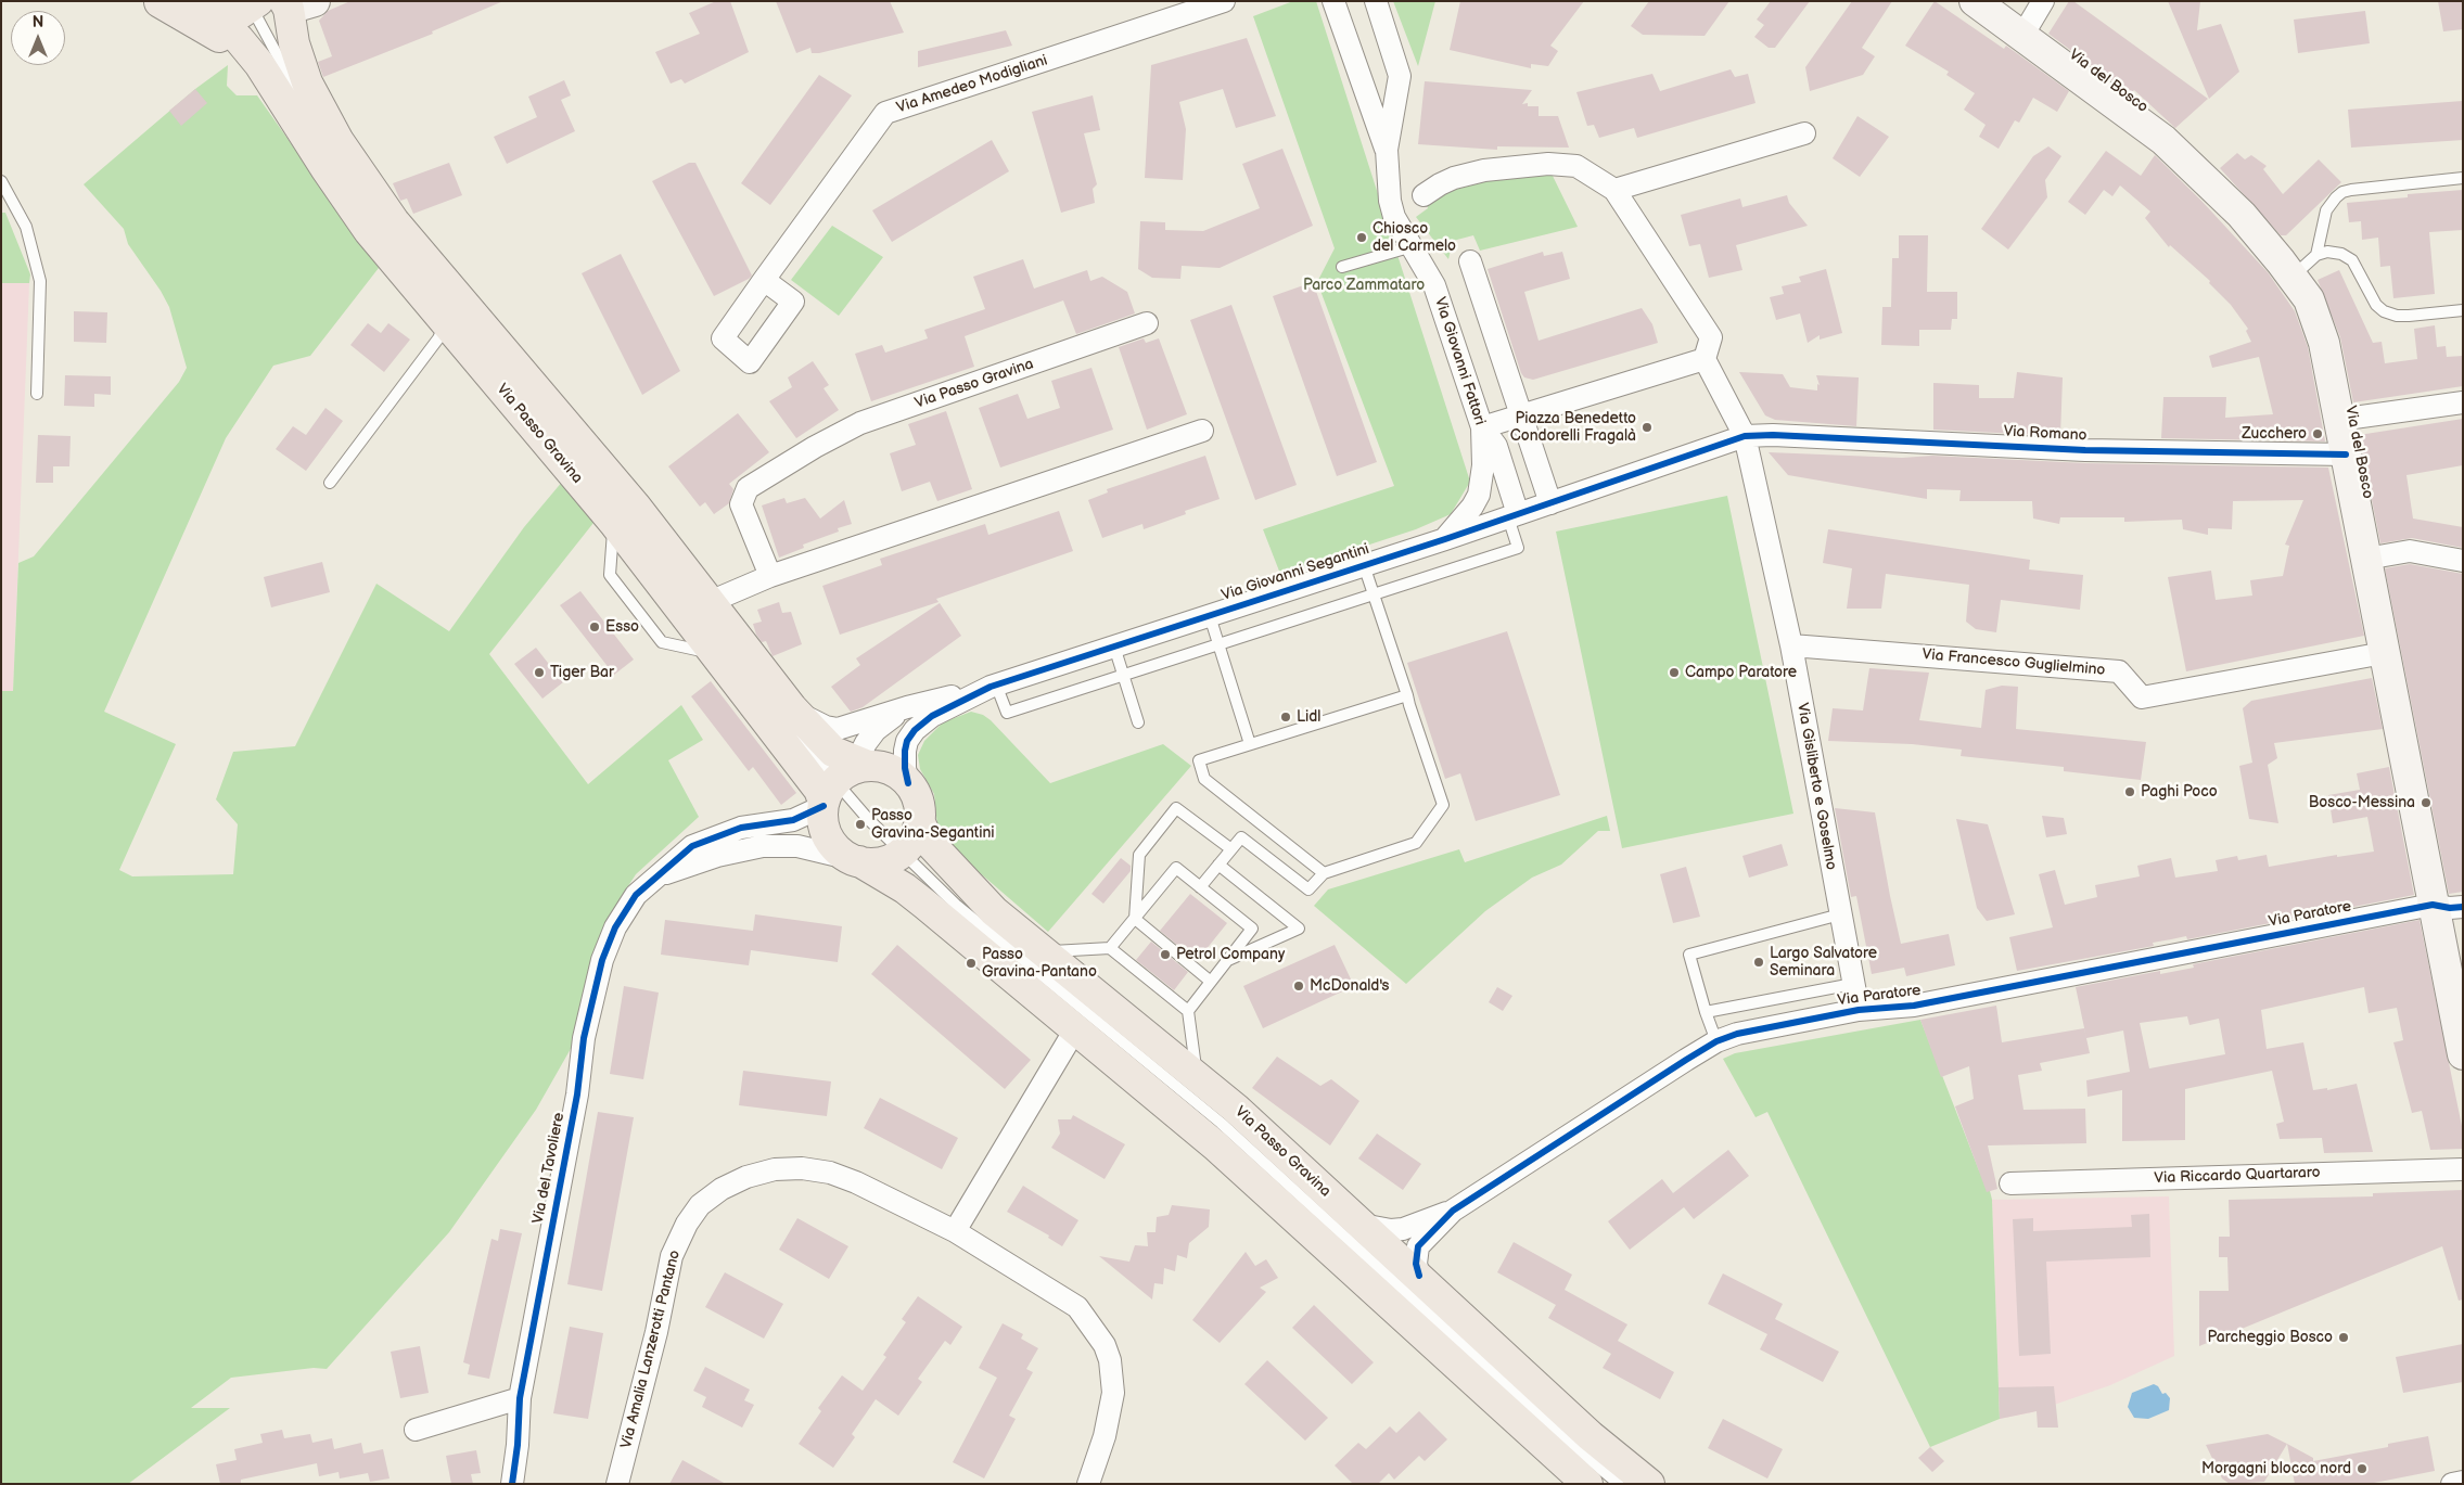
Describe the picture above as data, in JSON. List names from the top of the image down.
{
  "streets": {
    "main road": ["Via del Bosco", "Via Passo Gravina"],
    "street": [
      "Via Amedeo Modigliani",
      "Via Giovanni Fattori",
      "Via Romano",
      "Via Giovanni Segantini",
      "Via Francesco Guglielmino",
      "Via Gisliberto e Goselmo",
      "Via Paratore",
      "Via del Tavoliere",
      "Via Riccardo Quartararo",
      "Via Amalia Lanzerotti Pantano"
    ]
  },
  "crossings": [
    ["Via del Bosco", "Via Romano"],
    ["Via del Bosco", "Via Francesco Guglielmino"],
    ["Via del Bosco", "Via Paratore"],
    ["Via Giovanni Fattori", "Via Giovanni Segantini"],
    ["Via Passo Gravina", "Via Giovanni Segantini"],
    ["Via Passo Gravina", "Via Paratore"],
    ["Via Romano", "Via Giovanni Segantini"],
    ["Via Romano", "Via Gisliberto e Goselmo"],
    ["Via Giovanni Segantini", "Via Gisliberto e Goselmo"],
    ["Via Francesco Guglielmino", "Via Gisliberto e Goselmo"],
    ["Via Gisliberto e Goselmo", "Via Paratore"]
  ],
  "parks": ["Parco Zammataro"],
  "places": [
    "Chiosco del Carmelo",
    "Piazza Benedetto Condorelli Fragalà",
    "Zucchero",
    "Esso",
    "Tiger Bar",
    "Campo Paratore",
    "Lidl",
    "Paghi Poco",
    "Bosco-Messina",
    "Passo Gravina-Segantini",
    "Petrol Company",
    "Largo Salvatore Seminara",
    "Passo Gravina-Pantano",
    "McDonald's",
    "Parcheggio Bosco",
    "Morgagni blocco nord"
  ],
  "north": "top"
}
